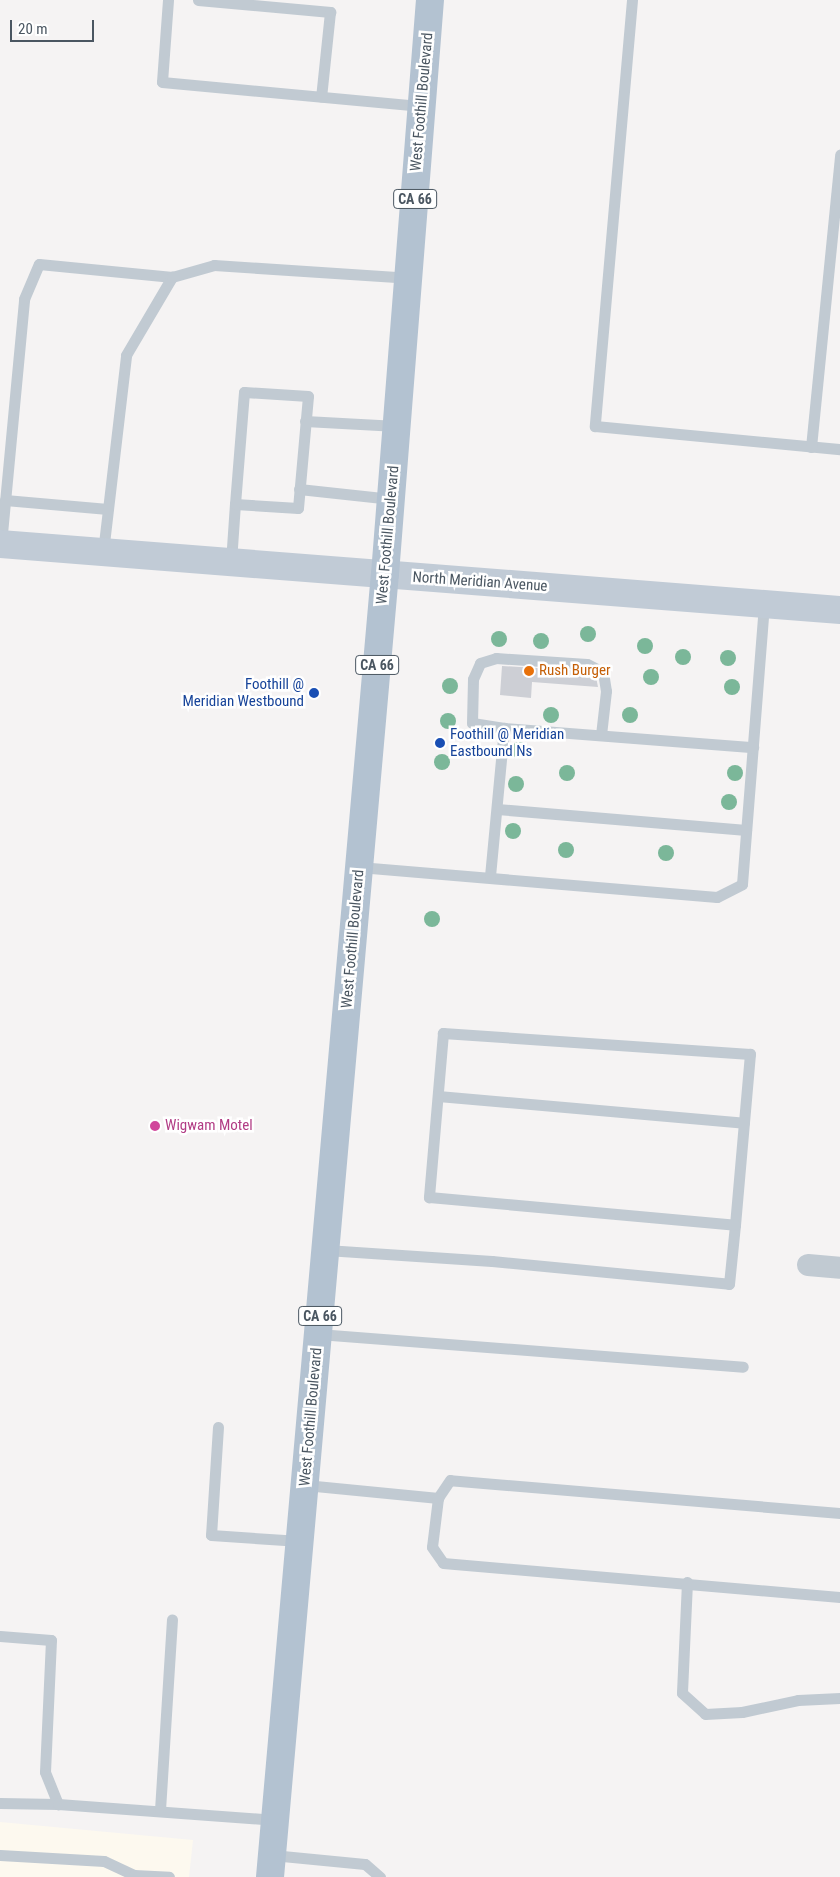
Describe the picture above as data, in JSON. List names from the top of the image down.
{
  "streets": {
    "main road": ["West Foothill Boulevard", "CA 66"],
    "street": ["North Meridian Avenue"]
  },
  "crossings": [
    ["West Foothill Boulevard", "North Meridian Avenue"]
  ],
  "places": [
    "Rush Burger",
    "Foothill @ Meridian Westbound",
    "Foothill @ Meridian Eastbound Ns",
    "Wigwam Motel"
  ],
  "scale_bar": "20 m"
}
